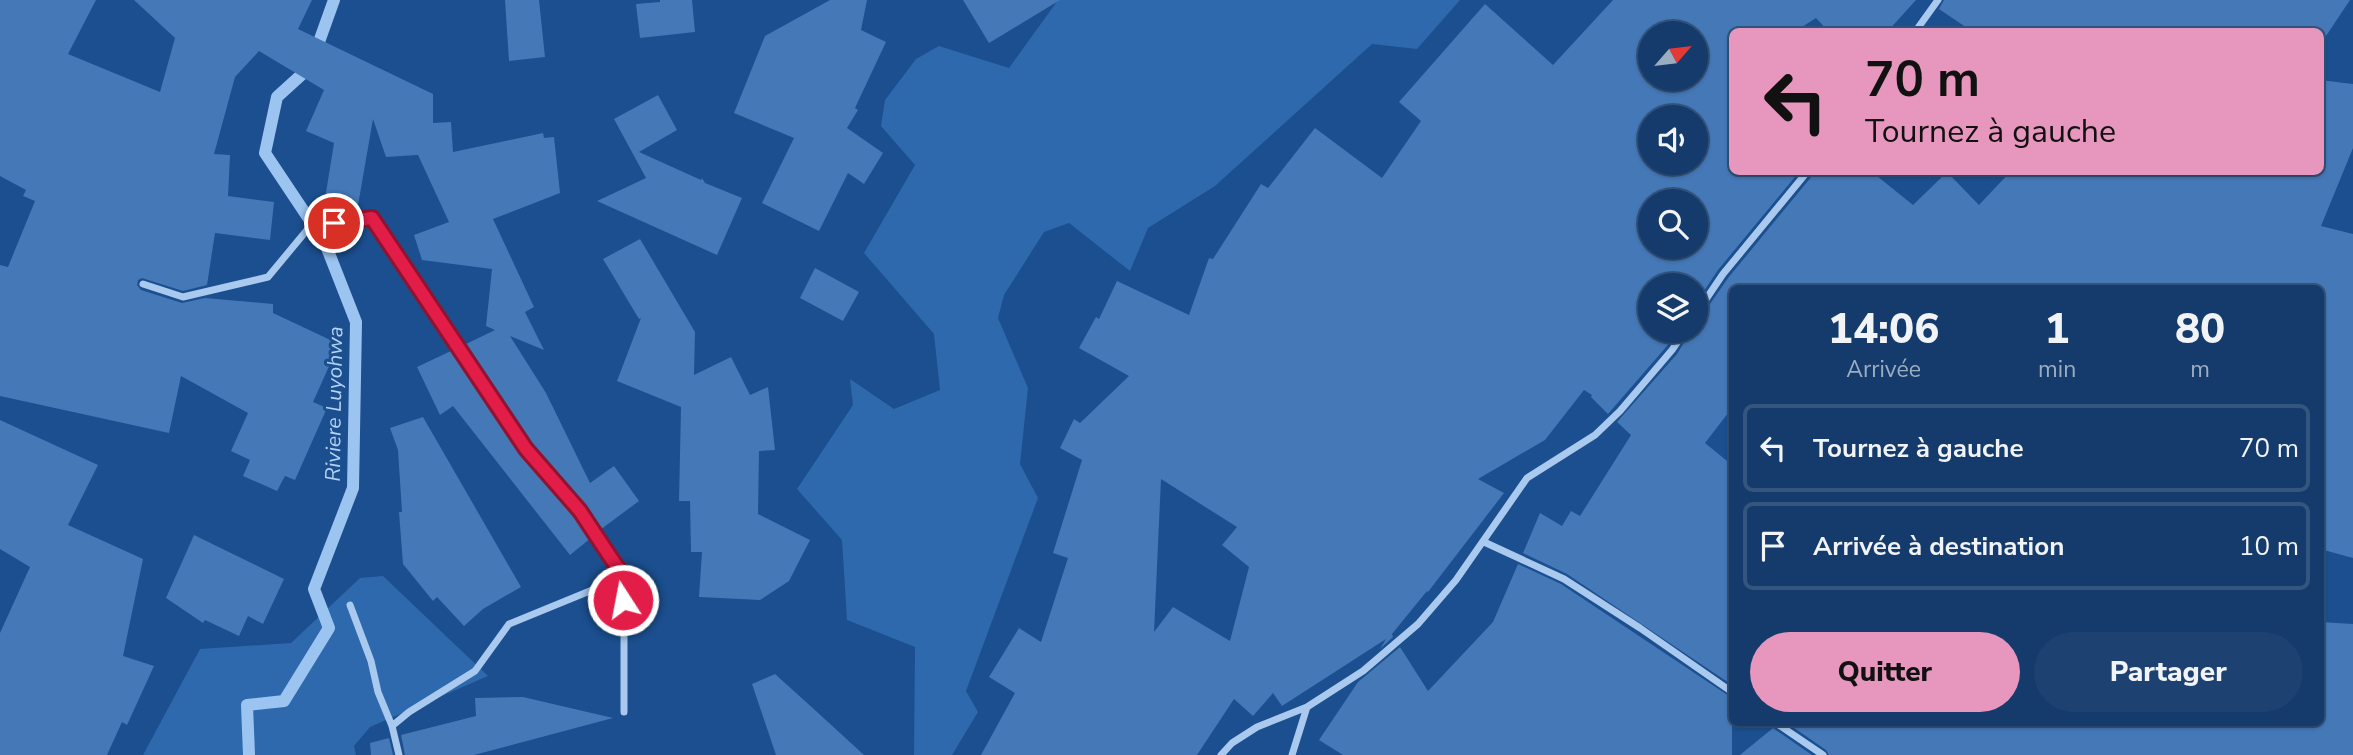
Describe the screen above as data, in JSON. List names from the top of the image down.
{
  "water": ["Riviere Luyohwa"],
  "north": "top right",
  "page": {
    "turn": ["70 m", "Tournez à gauche"],
    "eta": [
      "14:06",
      "Arrivée",
      "1",
      "min",
      "80",
      "m"
    ],
    "list": [
      {
        "name": "Tournez à gauche",
        "value": "70 m"
      },
      {
        "name": "Arrivée à destination",
        "value": "10 m"
      }
    ],
    "buttons": ["Quitter", "Partager"]
  }
}
